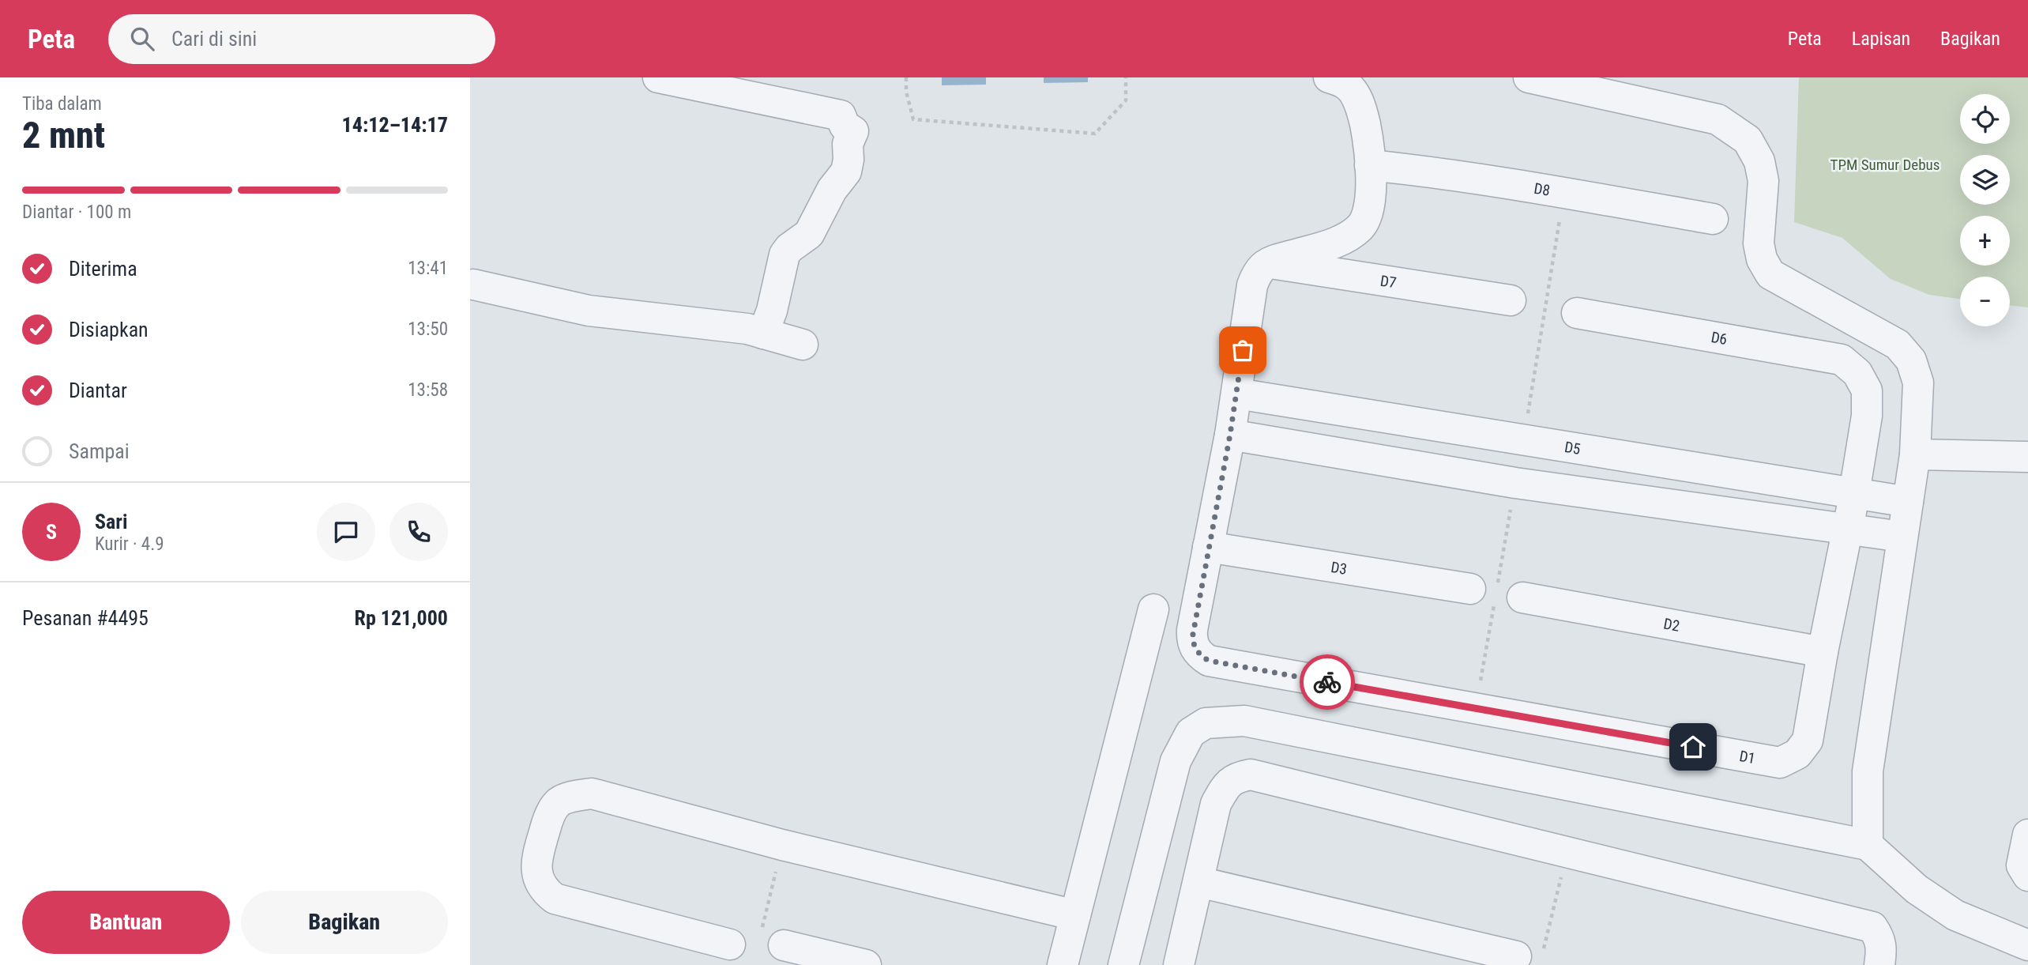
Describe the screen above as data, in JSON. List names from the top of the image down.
{
  "streets": {
    "street": [
      "D8",
      "D7",
      "D6",
      "D5",
      "D3",
      "D2",
      "D1"
    ]
  },
  "crossings": [
    ["D6", "D5"],
    ["D3", "D1"],
    ["D2", "D1"]
  ],
  "parks": ["TPM Sumur Debus"],
  "page": {
    "header": "Peta",
    "search": "Cari di sini",
    "nav": ["Peta", "Lapisan", "Bagikan"],
    "heading": ["2 mnt", "Tiba dalam", "14:12–14:17"],
    "panel": [
      "Sari",
      "Kurir · 4.9",
      "Pesanan #4495",
      "Rp 121,000"
    ],
    "map_buttons": ["+", "−"],
    "bar": "Diantar · 100 m",
    "list": [
      ["Diterima", "13:41"],
      ["Disiapkan", "13:50"],
      ["Diantar", "13:58"],
      "Sampai"
    ],
    "round": "S",
    "buttons": ["Bantuan", "Bagikan"]
  }
}
